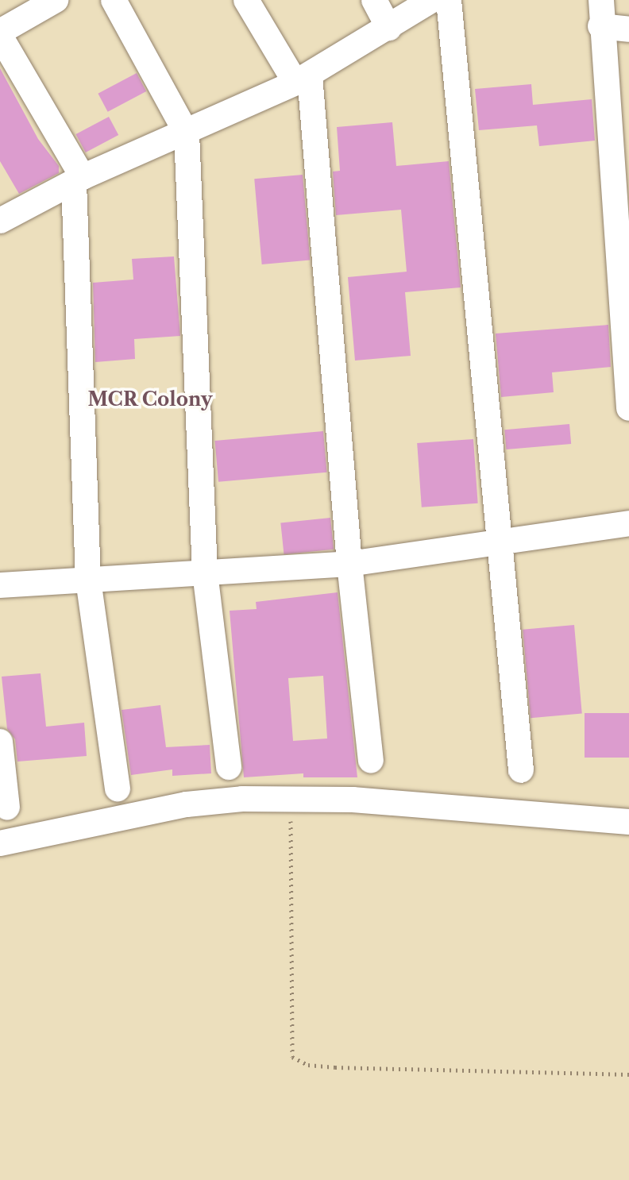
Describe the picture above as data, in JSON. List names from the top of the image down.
{
  "districts": ["MCR Colony"]
}
